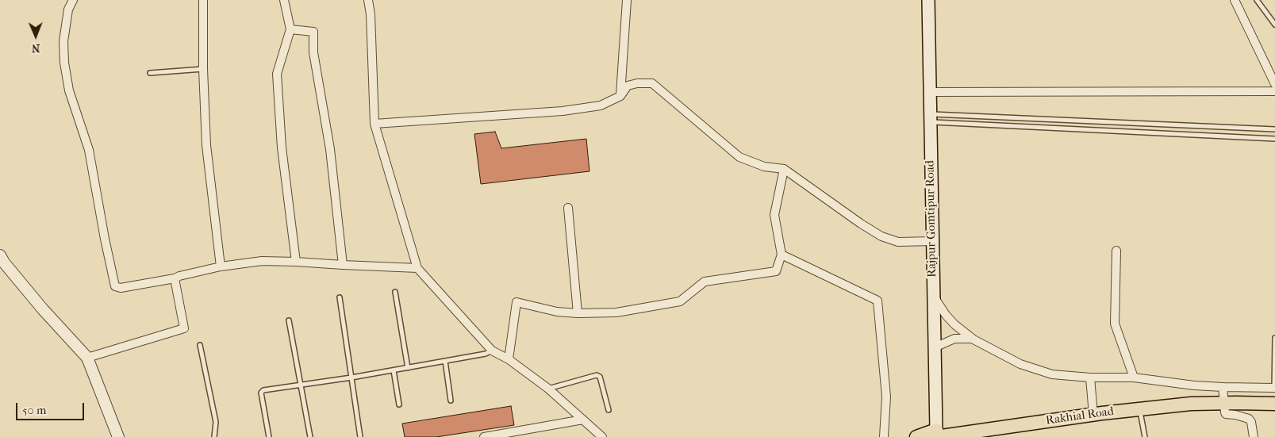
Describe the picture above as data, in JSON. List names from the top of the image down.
{
  "streets": {
    "main road": ["Rajpur Gomtipur Road", "Rakhial Road"]
  },
  "crossings": [
    ["Rajpur Gomtipur Road", "Rakhial Road"]
  ],
  "scale_bar": "50 m",
  "north": "bottom"
}
